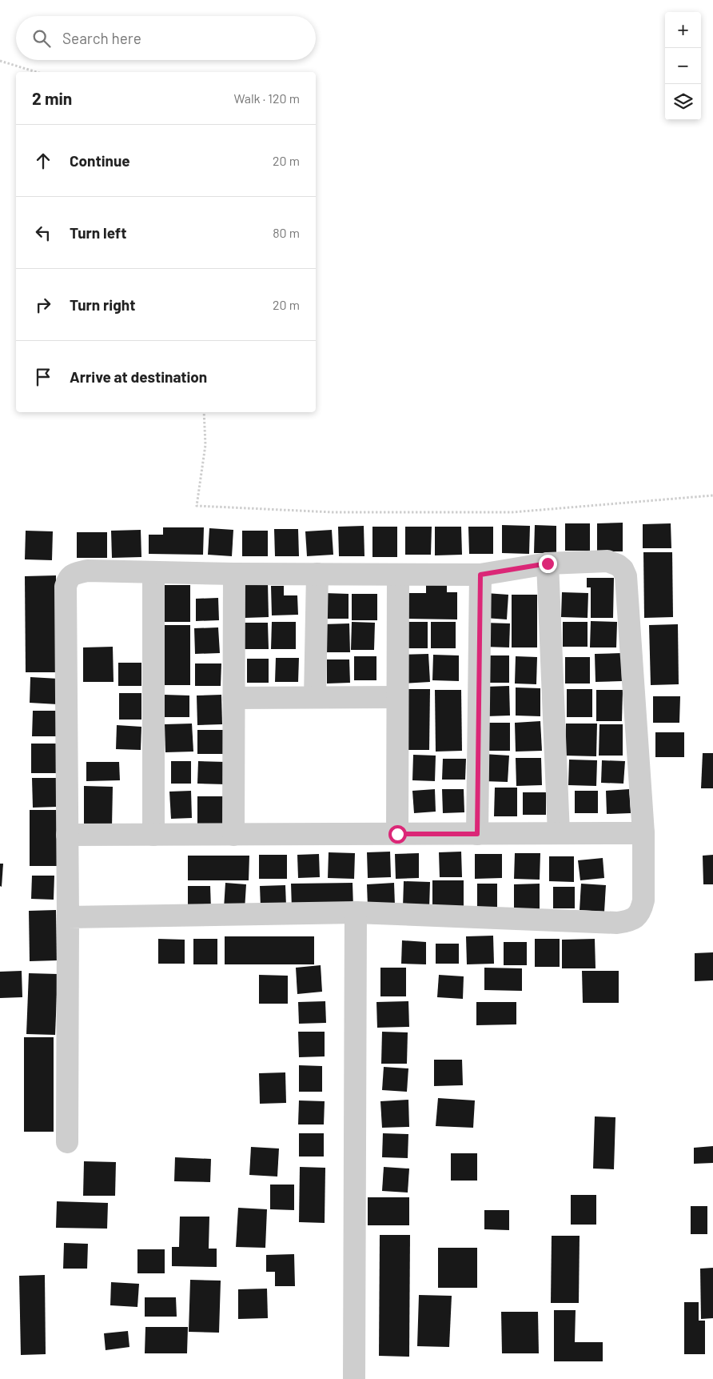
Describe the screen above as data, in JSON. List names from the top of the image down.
{
  "page": {
    "map_buttons": ["+", "−"],
    "search": "Search here",
    "heading": ["2 min", "Walk · 120 m"],
    "list": [
      ["Continue", "20 m"],
      ["Turn left", "80 m"],
      ["Turn right", "20 m"],
      "Arrive at destination"
    ]
  }
}
